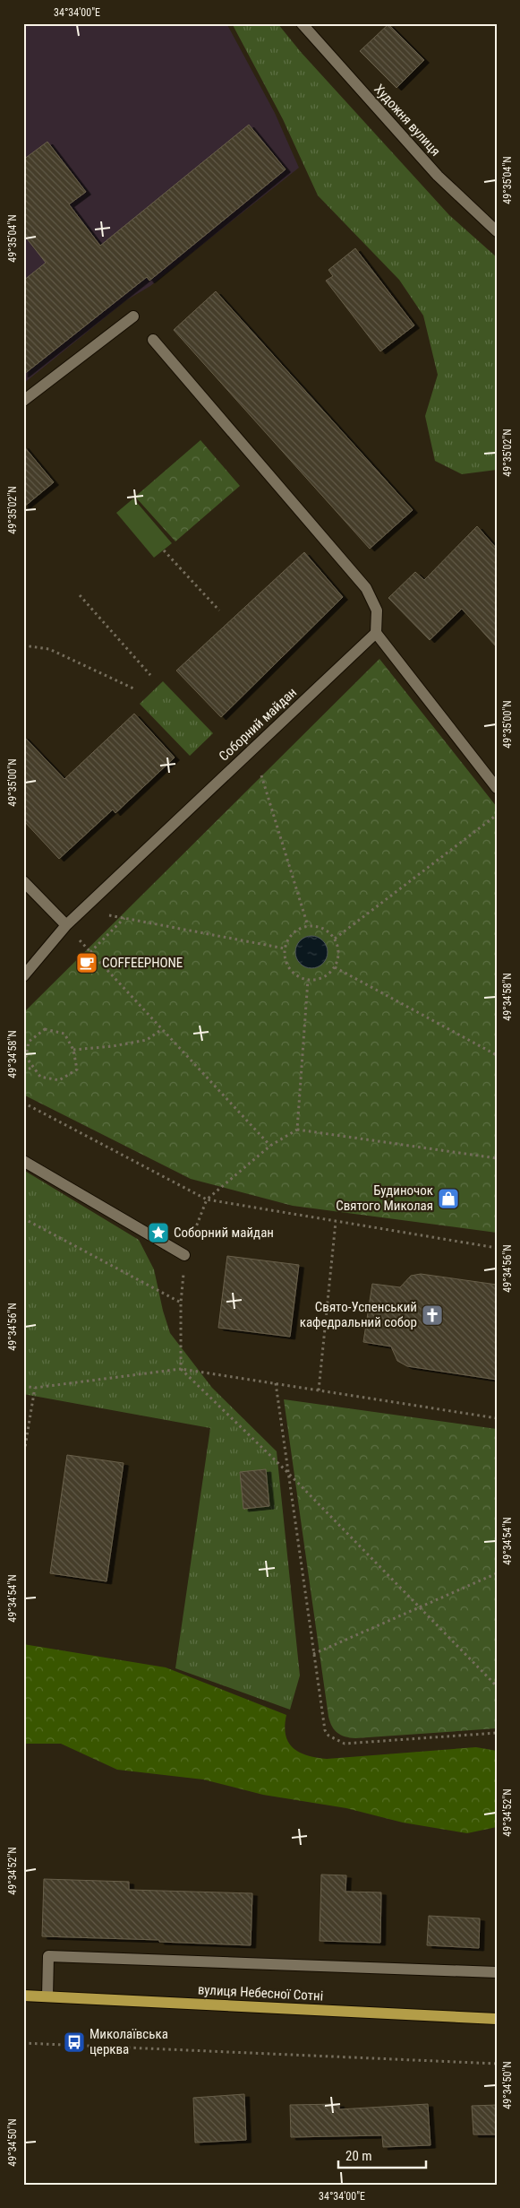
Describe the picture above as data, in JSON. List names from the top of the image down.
{
  "streets": {
    "main road": ["вулиця Небесної Сотні"],
    "street": ["Художня вулиця", "Соборний майдан"]
  },
  "places": {
    "cafe": ["COFFEEPHONE"],
    "shop": ["Будиночок Святого Миколая"],
    "place": ["Соборний майдан"],
    "church": ["Свято-Успенський кафедральний собор"],
    "bus stop": ["Миколаївська церква"]
  },
  "scale_bar": "20 m",
  "coordinates": [
    "34°34'00\"E",
    "49°35'04\"N",
    "49°35'02\"N",
    "49°35'00\"N",
    "49°34'58\"N",
    "49°34'56\"N",
    "49°34'54\"N",
    "49°34'52\"N",
    "49°34'50\"N"
  ]
}
